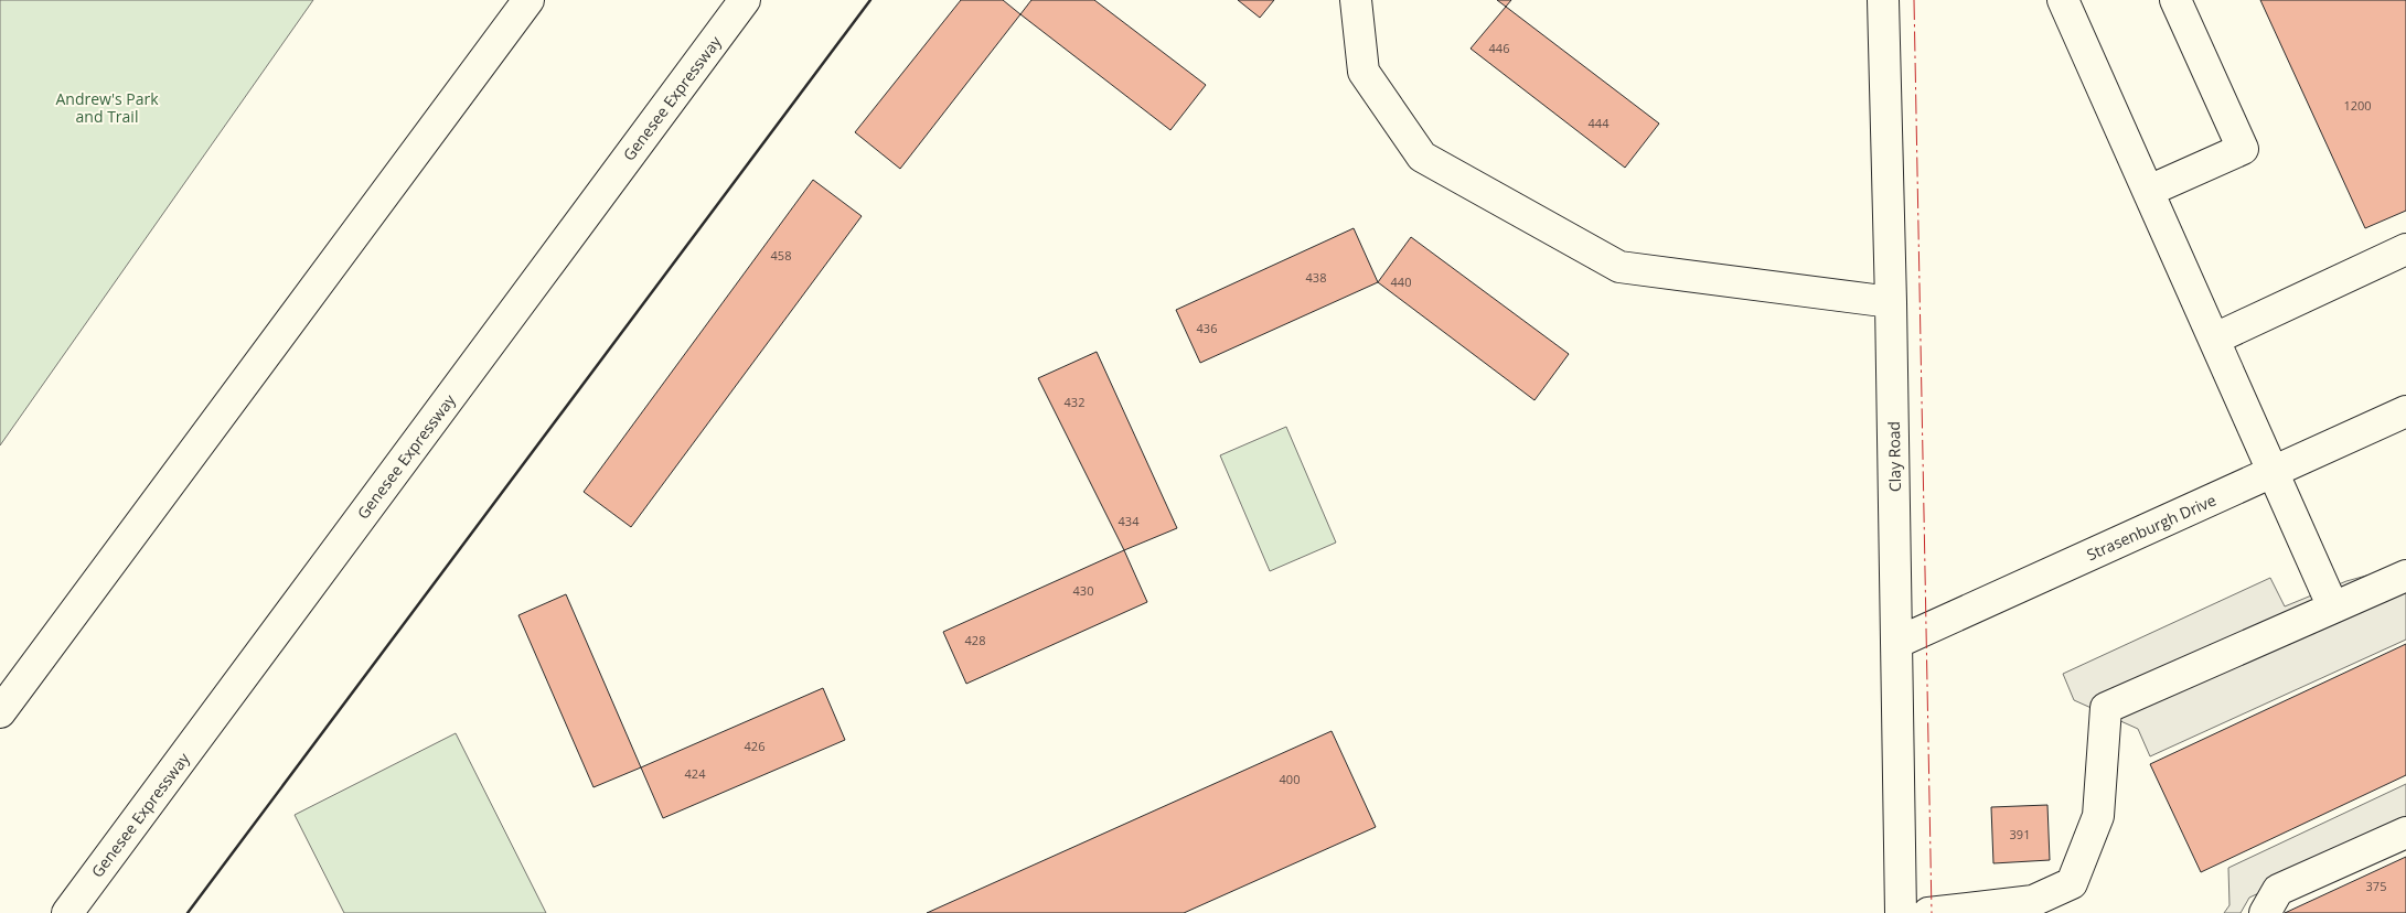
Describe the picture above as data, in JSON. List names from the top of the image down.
{
  "streets": {
    "main road": ["Genesee Expressway", "Clay Road", "Strasenburgh Drive"]
  },
  "crossings": [
    ["Clay Road", "Strasenburgh Drive"]
  ],
  "parks": ["Andrew's Park and Trail"],
  "house_numbers": [
    "446",
    "1200",
    "444",
    "458",
    "438",
    "440",
    "436",
    "432",
    "434",
    "430",
    "428",
    "426",
    "424",
    "400",
    "391",
    "375"
  ]
}
